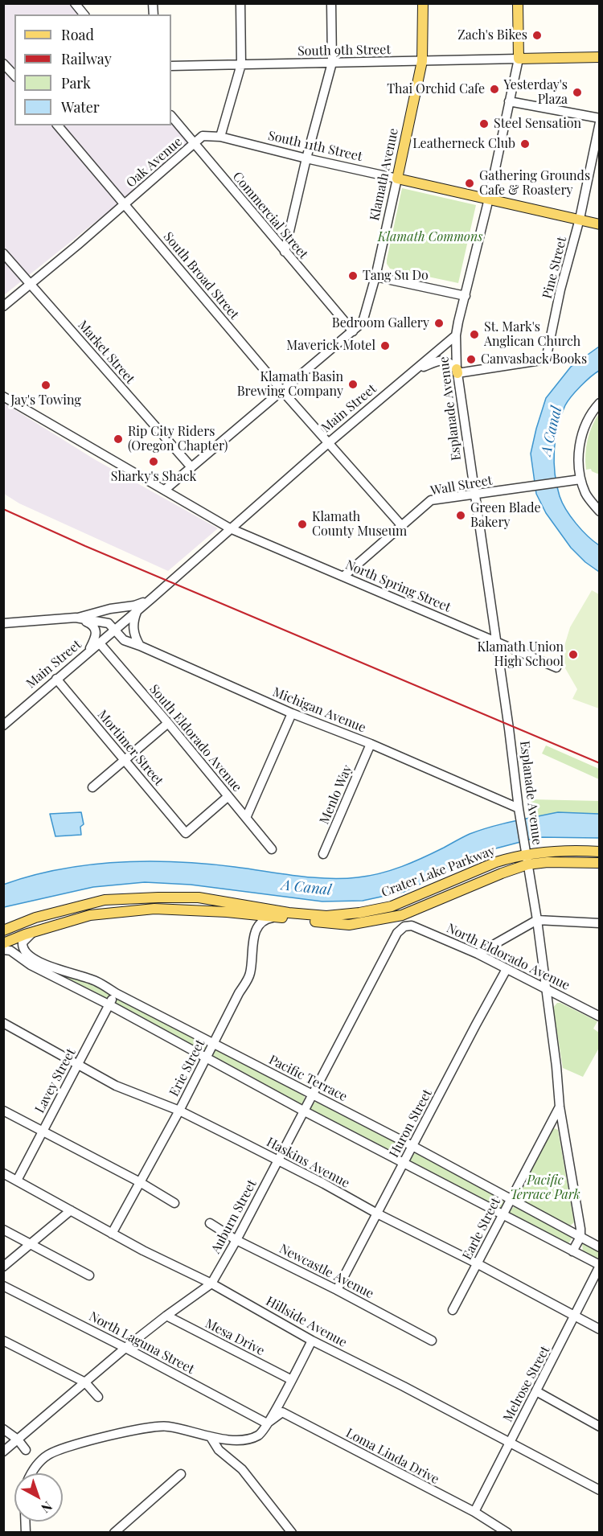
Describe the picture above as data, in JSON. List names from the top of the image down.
{
  "streets": {
    "main road": ["South 11th Street", "Klamath Avenue", "Crater Lake Parkway"],
    "street": [
      "South 9th Street",
      "Oak Avenue",
      "Commercial Street",
      "Pine Street",
      "South Broad Street",
      "Market Street",
      "Main Street",
      "Esplanade Avenue",
      "Wall Street",
      "North Spring Street",
      "Michigan Avenue",
      "South Eldorado Avenue",
      "Mortimer Street",
      "Menlo Way",
      "North Eldorado Avenue",
      "Erie Street",
      "Pacific Terrace",
      "Lavey Street",
      "Huron Street",
      "Haskins Avenue",
      "Auburn Street",
      "Earle Street",
      "Newcastle Avenue",
      "Hillside Avenue",
      "Mesa Drive",
      "North Laguna Street",
      "Melrose Street",
      "Loma Linda Drive"
    ]
  },
  "crossings": [
    ["South 9th Street", "Klamath Avenue"],
    ["South 11th Street", "Oak Avenue"],
    ["South 11th Street", "Klamath Avenue"],
    ["South 11th Street", "Pine Street"],
    ["Oak Avenue", "Commercial Street"],
    ["Oak Avenue", "South Broad Street"],
    ["Oak Avenue", "Market Street"],
    ["Klamath Avenue", "Commercial Street"],
    ["Klamath Avenue", "South Broad Street"],
    ["Klamath Avenue", "Market Street"],
    ["Klamath Avenue", "North Spring Street"],
    ["Pine Street", "Esplanade Avenue"],
    ["South Broad Street", "Main Street"],
    ["South Broad Street", "Wall Street"],
    ["Main Street", "Esplanade Avenue"],
    ["Main Street", "North Spring Street"],
    ["Main Street", "Michigan Avenue"],
    ["Main Street", "South Eldorado Avenue"],
    ["Main Street", "Mortimer Street"],
    ["Esplanade Avenue", "Wall Street"],
    ["Esplanade Avenue", "North Spring Street"],
    ["Esplanade Avenue", "Michigan Avenue"],
    ["Esplanade Avenue", "Crater Lake Parkway"],
    ["Esplanade Avenue", "North Eldorado Avenue"],
    ["Esplanade Avenue", "Pacific Terrace"],
    ["Esplanade Avenue", "Earle Street"],
    ["Wall Street", "North Spring Street"],
    ["Michigan Avenue", "Menlo Way"],
    ["South Eldorado Avenue", "Mortimer Street"],
    ["Crater Lake Parkway", "Erie Street"],
    ["Crater Lake Parkway", "Pacific Terrace"],
    ["North Eldorado Avenue", "Huron Street"],
    ["North Eldorado Avenue", "Auburn Street"],
    ["Erie Street", "Pacific Terrace"],
    ["Erie Street", "Haskins Avenue"],
    ["Erie Street", "Hillside Avenue"],
    ["Pacific Terrace", "Lavey Street"],
    ["Pacific Terrace", "Huron Street"],
    ["Pacific Terrace", "Auburn Street"],
    ["Pacific Terrace", "Earle Street"],
    ["Lavey Street", "Haskins Avenue"],
    ["Lavey Street", "Hillside Avenue"],
    ["Huron Street", "Haskins Avenue"],
    ["Huron Street", "Newcastle Avenue"],
    ["Haskins Avenue", "Auburn Street"],
    ["Haskins Avenue", "Earle Street"],
    ["Haskins Avenue", "Melrose Street"],
    ["Auburn Street", "Newcastle Avenue"],
    ["Auburn Street", "Hillside Avenue"],
    ["Auburn Street", "Mesa Drive"],
    ["Auburn Street", "North Laguna Street"],
    ["Hillside Avenue", "Melrose Street"],
    ["North Laguna Street", "Loma Linda Drive"],
    ["Melrose Street", "Loma Linda Drive"]
  ],
  "water": ["A Canal"],
  "parks": ["Klamath Commons", "Pacific Terrace Park"],
  "places": [
    "Zach's Bikes",
    "Thai Orchid Cafe",
    "Yesterday's Plaza",
    "Steel Sensation",
    "Leatherneck Club",
    "Gathering Grounds Cafe & Roastery",
    "Tang Su Do",
    "Bedroom Gallery",
    "St. Mark's Anglican Church",
    "Maverick Motel",
    "Canvasback Books",
    "Klamath Basin Brewing Company",
    "Jay's Towing",
    "Rip City Riders (Oregon Chapter)",
    "Sharky's Shack",
    "Green Blade Bakery",
    "Klamath County Museum",
    "Klamath Union High School"
  ],
  "legend": [
    "Road",
    "Railway",
    "Park",
    "Water"
  ],
  "north": "bottom right"
}
